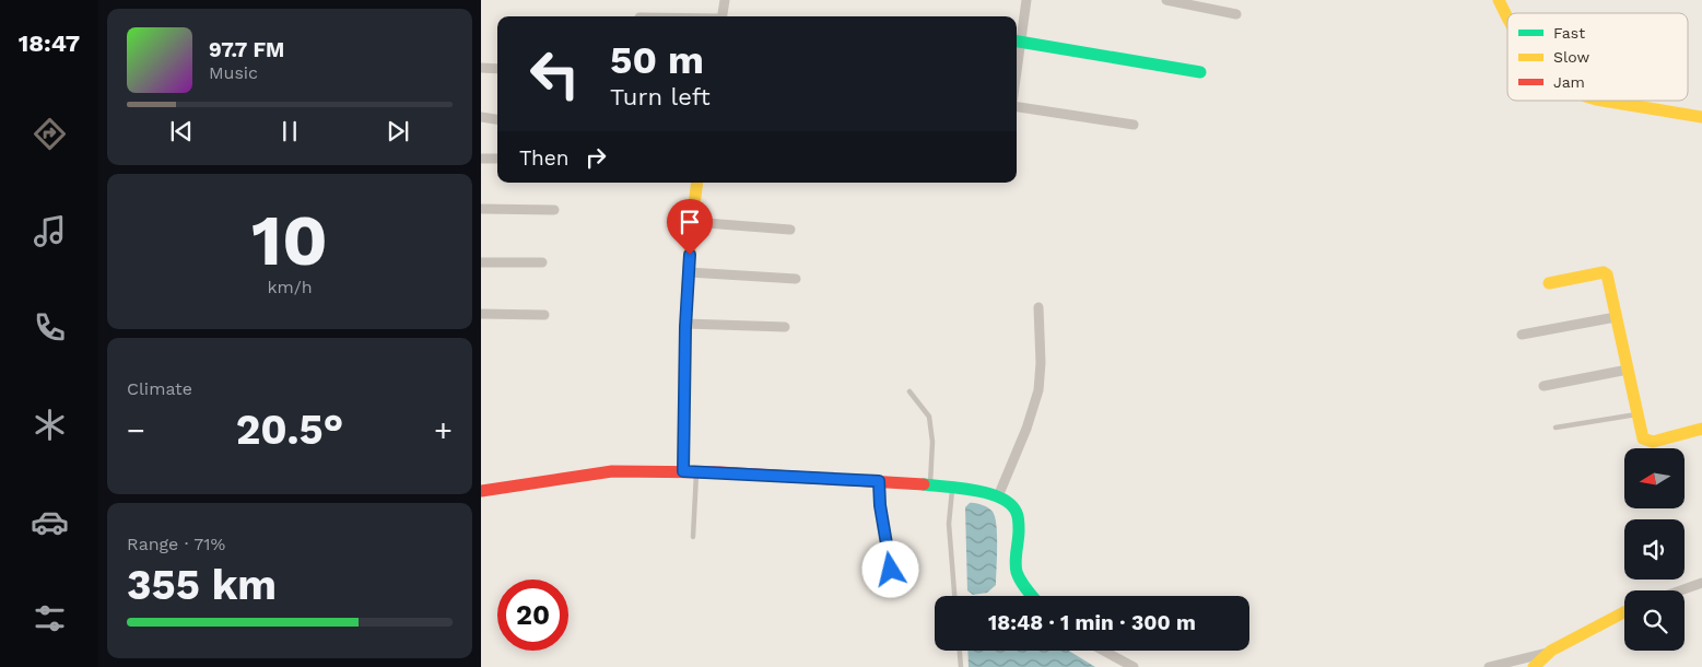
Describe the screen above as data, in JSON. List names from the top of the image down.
{
  "legend": ["Fast", "Slow", "Jam"],
  "north": "left",
  "page": {
    "tabs": "18:47",
    "turn": ["50 m", "Turn left"],
    "song": ["97.7 FM", "Music"],
    "then": "Then",
    "tile": [
      ["10", "km/h"],
      "Climate",
      ["Range · 71%", "355 km"]
    ],
    "heat": ["−", "20.5°", "+"],
    "limit": "20",
    "trip": "18:48 · 1 min · 300 m"
  }
}
